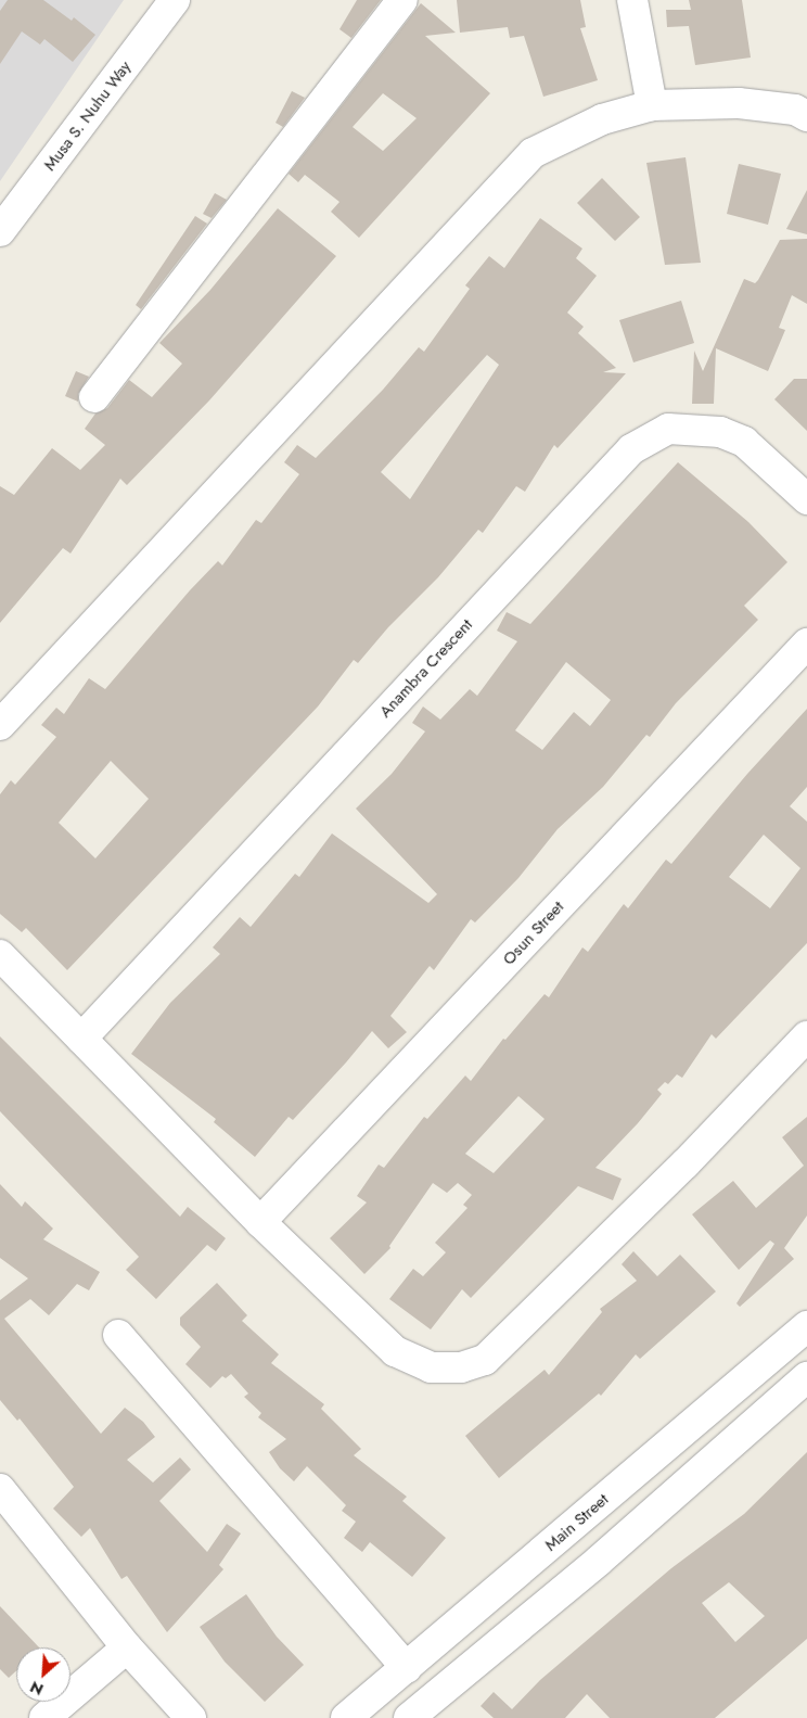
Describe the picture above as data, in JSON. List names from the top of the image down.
{
  "streets": {
    "street": [
      "Musa S. Nuhu Way",
      "Anambra Crescent",
      "Osun Street",
      "Main Street"
    ]
  },
  "north": "bottom left"
}
